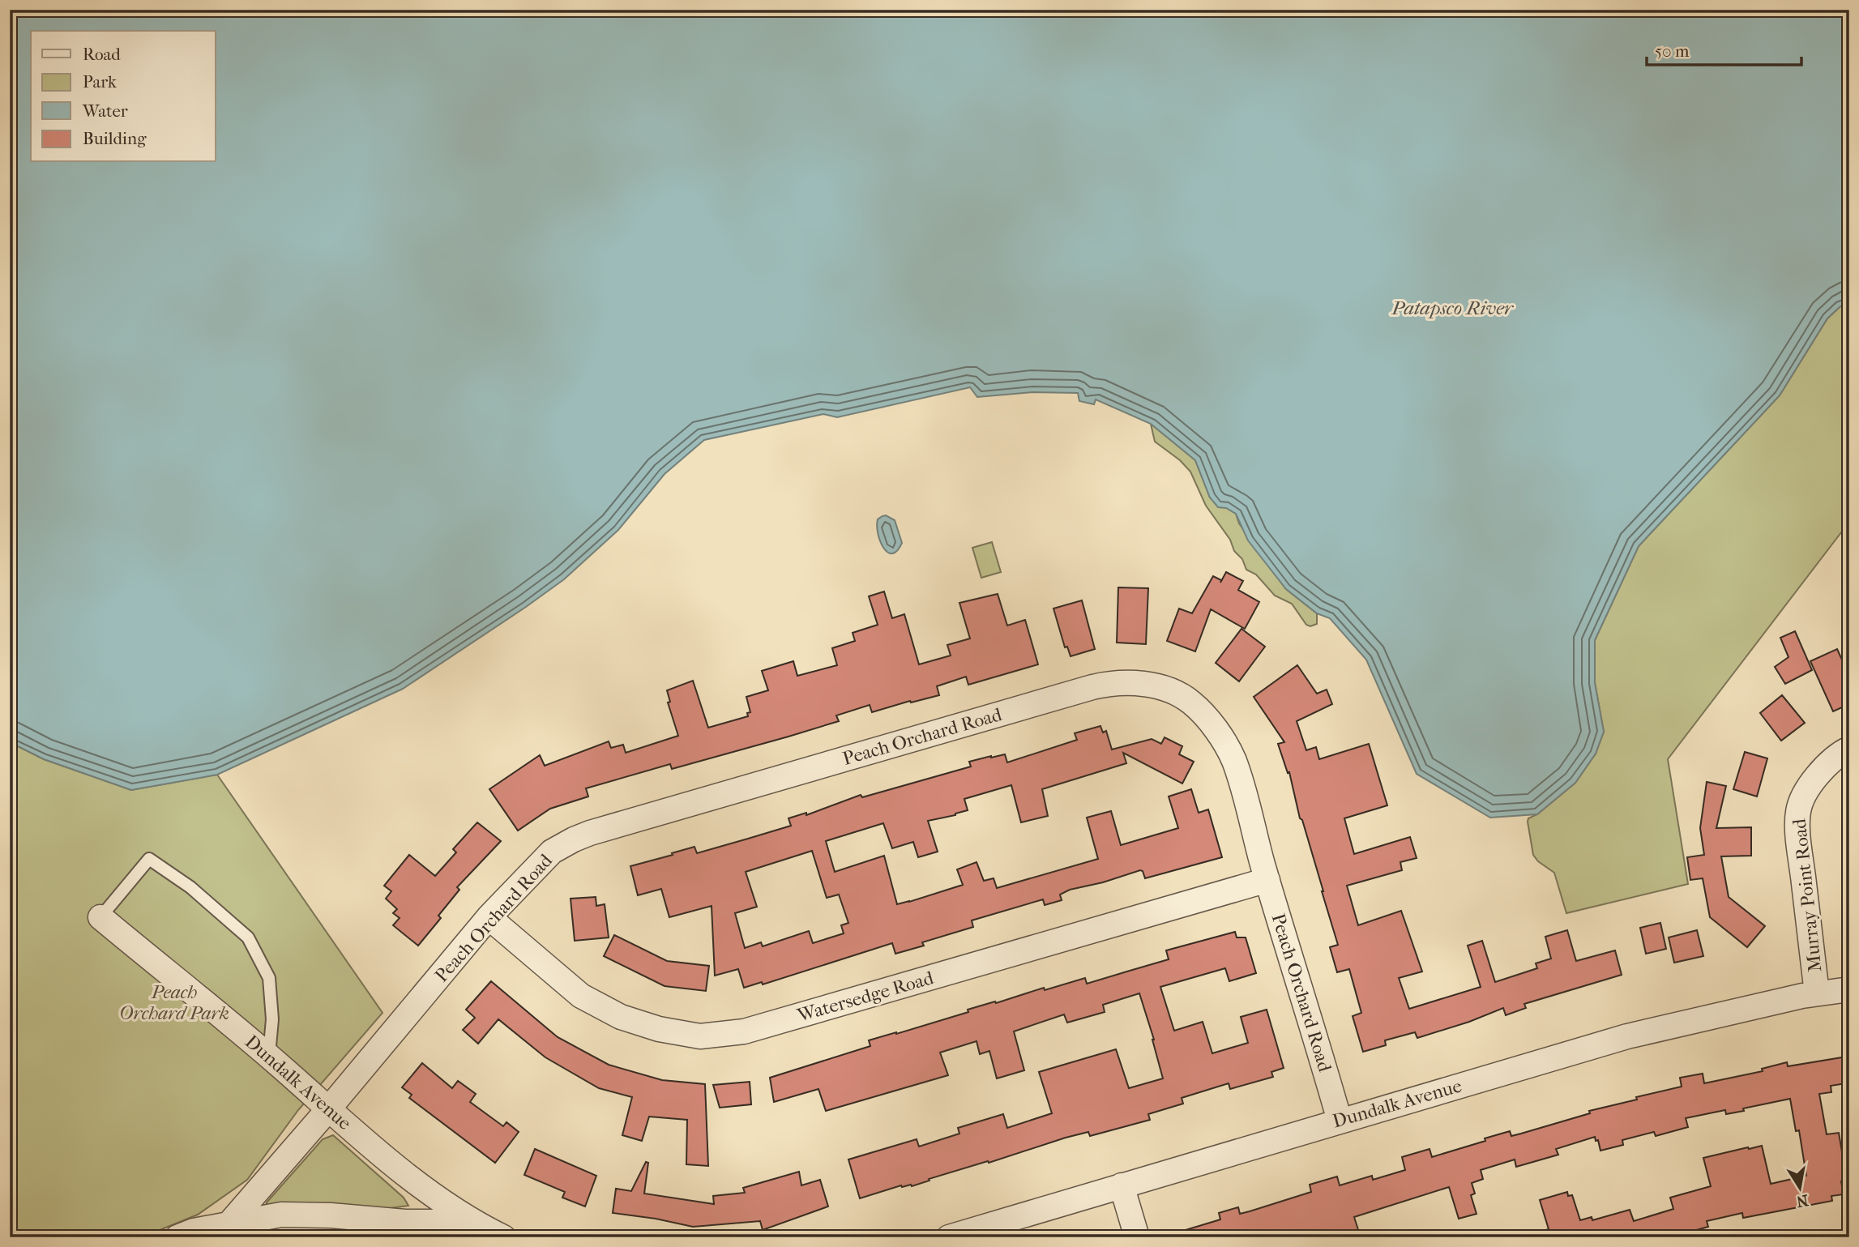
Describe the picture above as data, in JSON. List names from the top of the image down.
{
  "streets": {
    "street": [
      "Peach Orchard Road",
      "Murray Point Road",
      "Watersedge Road",
      "Dundalk Avenue"
    ]
  },
  "crossings": [
    ["Peach Orchard Road", "Watersedge Road"],
    ["Peach Orchard Road", "Dundalk Avenue"],
    ["Murray Point Road", "Dundalk Avenue"]
  ],
  "water": ["Patapsco River"],
  "parks": ["Peach Orchard Park"],
  "legend": [
    "Road",
    "Park",
    "Water",
    "Building"
  ],
  "scale_bar": "50 m",
  "north": "bottom"
}
